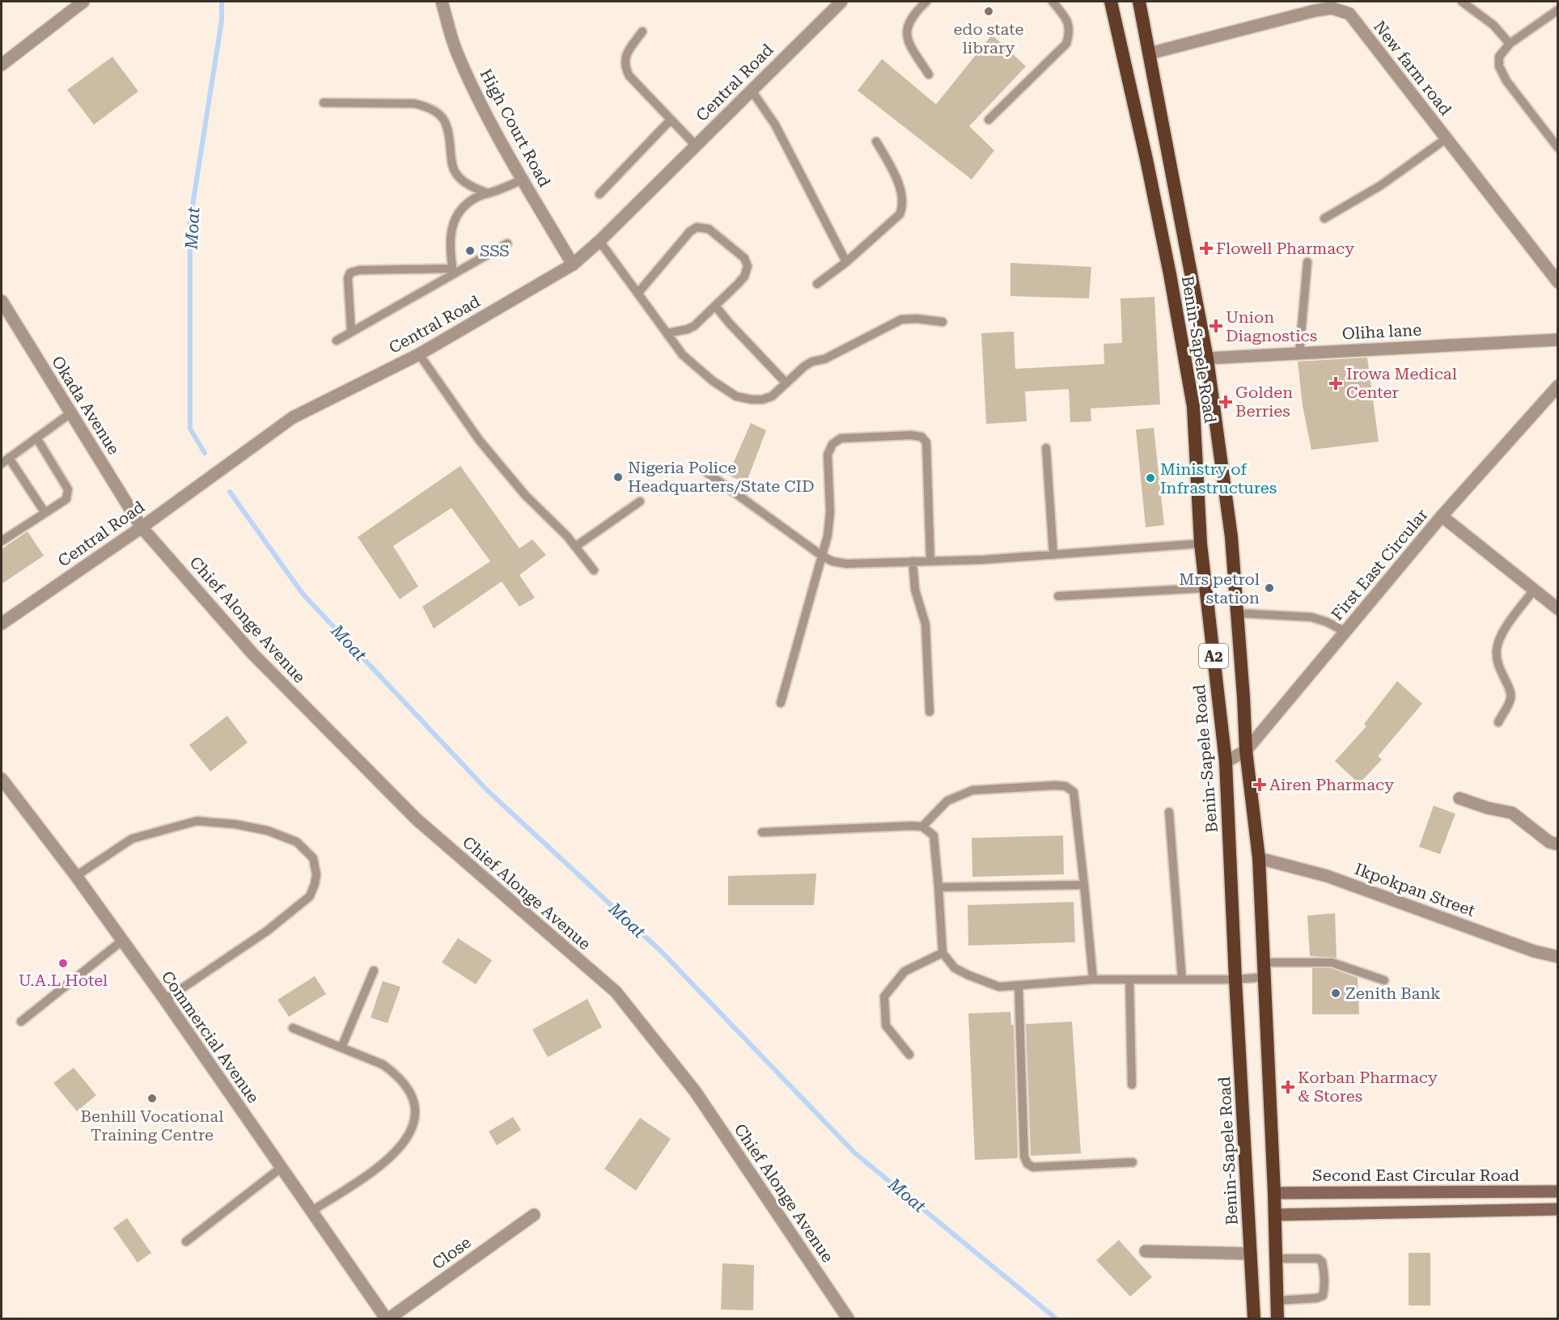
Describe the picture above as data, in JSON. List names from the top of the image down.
{
  "streets": {
    "highway": ["Benin-Sapele Road", "A2"],
    "main road": ["Second East Circular Road"],
    "street": [
      "New farm road",
      "Central Road",
      "High Court Road",
      "Oliha lane",
      "Okada Avenue",
      "First East Circular",
      "Chief Alonge Avenue",
      "Ikpokpan Street",
      "Commercial Avenue",
      "Close"
    ]
  },
  "crossings": [
    ["New farm road", "Benin-Sapele Road"],
    ["Central Road", "High Court Road"],
    ["Central Road", "Okada Avenue"],
    ["Central Road", "Chief Alonge Avenue"],
    ["Oliha lane", "Benin-Sapele Road"],
    ["Benin-Sapele Road", "First East Circular"],
    ["Benin-Sapele Road", "Ikpokpan Street"],
    ["Benin-Sapele Road", "Second East Circular Road"],
    ["Okada Avenue", "Chief Alonge Avenue"],
    ["Commercial Avenue", "Close"]
  ],
  "water": ["Moat"],
  "places": {
    "other": [
      "edo state library",
      "SSS",
      "Nigeria Police Headquarters/State CID",
      "Ministry of Infrastructures",
      "Mrs petrol station",
      "U.A.L Hotel",
      "Zenith Bank",
      "Benhill Vocational Training Centre"
    ],
    "health": [
      "Flowell Pharmacy",
      "Union Diagnostics",
      "Irowa Medical Center",
      "Golden Berries",
      "Airen Pharmacy",
      "Korban Pharmacy & Stores"
    ]
  }
}
